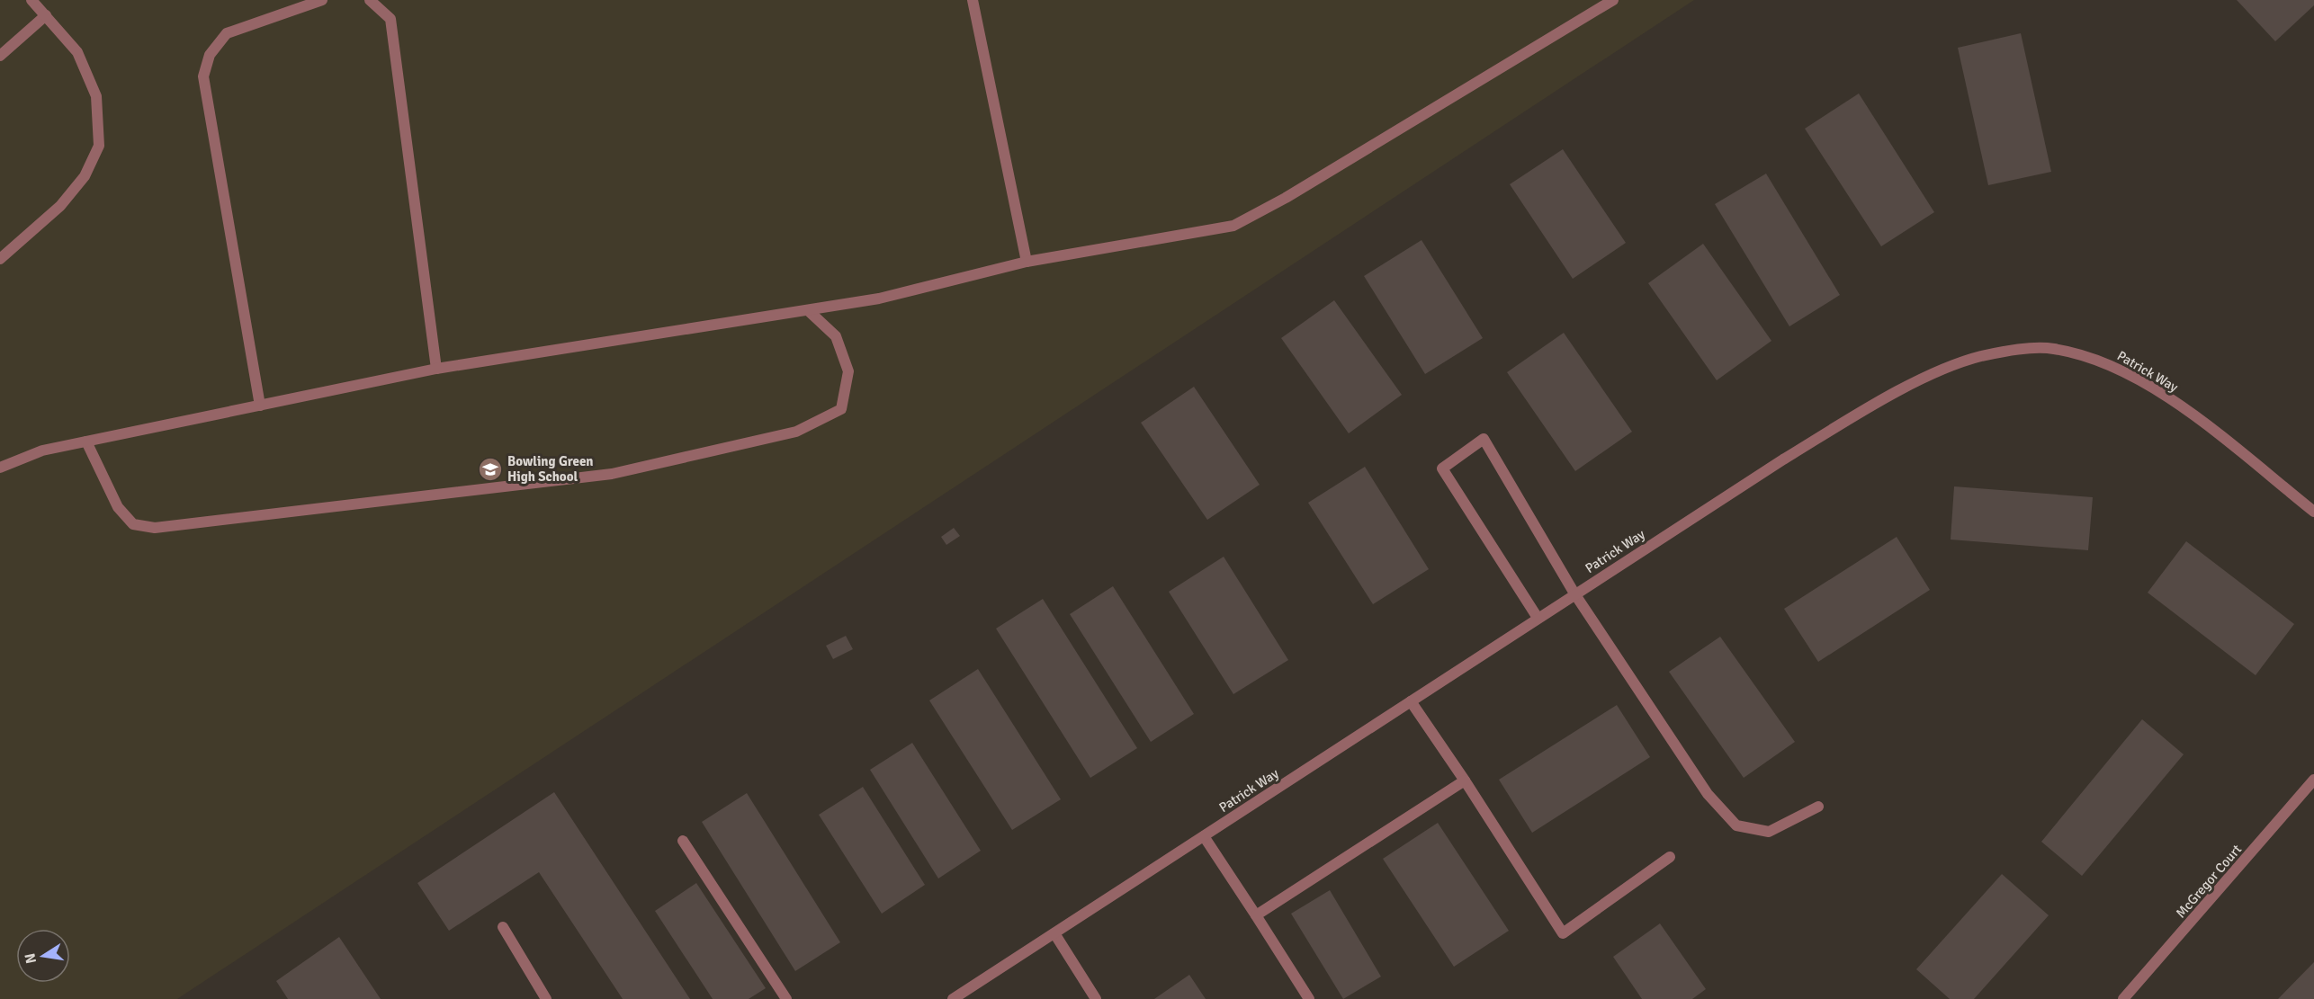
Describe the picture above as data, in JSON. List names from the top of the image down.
{
  "streets": {
    "street": ["Patrick Way", "McGregor Court"]
  },
  "places": {
    "school or university": ["Bowling Green High School"]
  },
  "north": "left"
}
